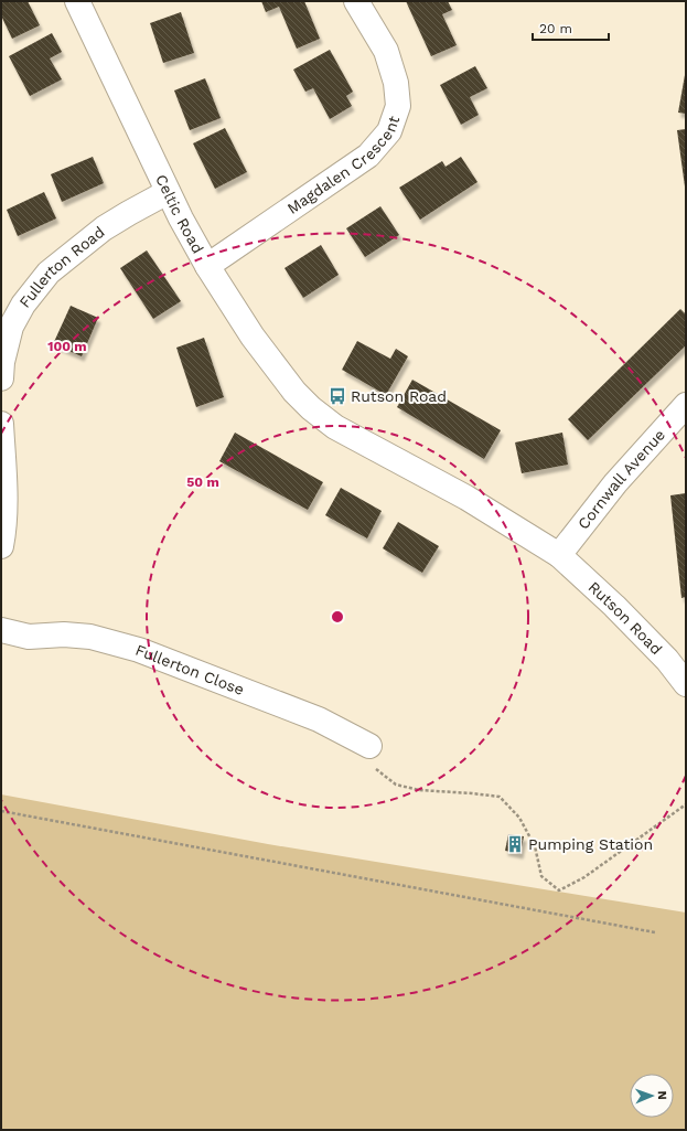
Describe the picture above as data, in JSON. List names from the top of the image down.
{
  "streets": {
    "street": [
      "Magdalen Crescent",
      "Celtic Road",
      "Fullerton Road",
      "Cornwall Avenue",
      "Rutson Road",
      "Fullerton Close"
    ]
  },
  "crossings": [
    ["Magdalen Crescent", "Celtic Road"],
    ["Celtic Road", "Fullerton Road"],
    ["Celtic Road", "Rutson Road"],
    ["Cornwall Avenue", "Rutson Road"]
  ],
  "places": {
    "bus stop": ["Rutson Road"],
    "building": ["Pumping Station"]
  },
  "scale_bar": "20 m",
  "north": "right",
  "rings": ["100 m", "50 m"]
}
